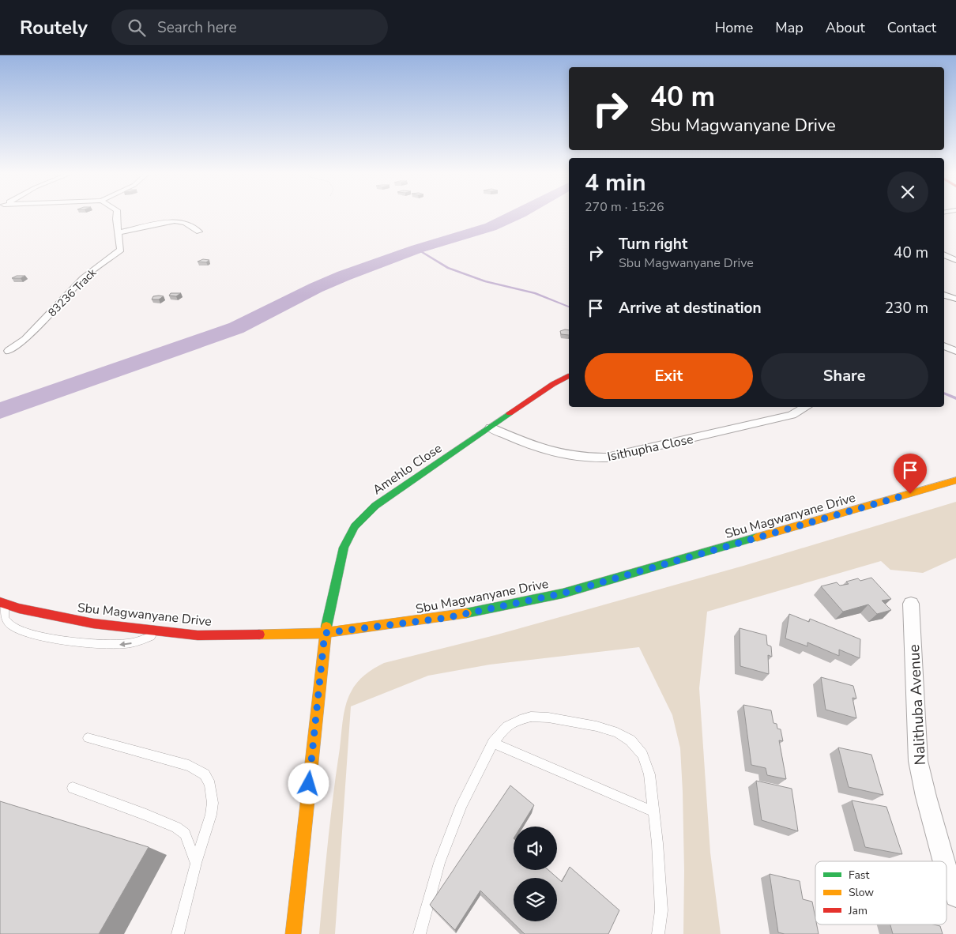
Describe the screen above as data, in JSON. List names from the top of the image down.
{
  "streets": {
    "main road": ["Amehlo Close", "Sbu Magwanyane Drive"],
    "street": ["83236 Track", "Isithupha Close", "Nalithuba Avenue"]
  },
  "crossings": [
    ["Isithupha Close", "Amehlo Close"],
    ["Amehlo Close", "Sbu Magwanyane Drive"]
  ],
  "legend": ["Fast", "Slow", "Jam"],
  "page": {
    "header": "Routely",
    "search": "Search here",
    "nav": [
      "Home",
      "Map",
      "About",
      "Contact"
    ],
    "turn": ["40 m", "Sbu Magwanyane Drive"],
    "heading": ["4 min", "270 m · 15:26"],
    "list": [
      {
        "name": "Turn right",
        "note": "Sbu Magwanyane Drive",
        "value": "40 m"
      },
      {
        "name": "Arrive at destination",
        "value": "230 m"
      }
    ],
    "buttons": ["Exit", "Share"]
  }
}
